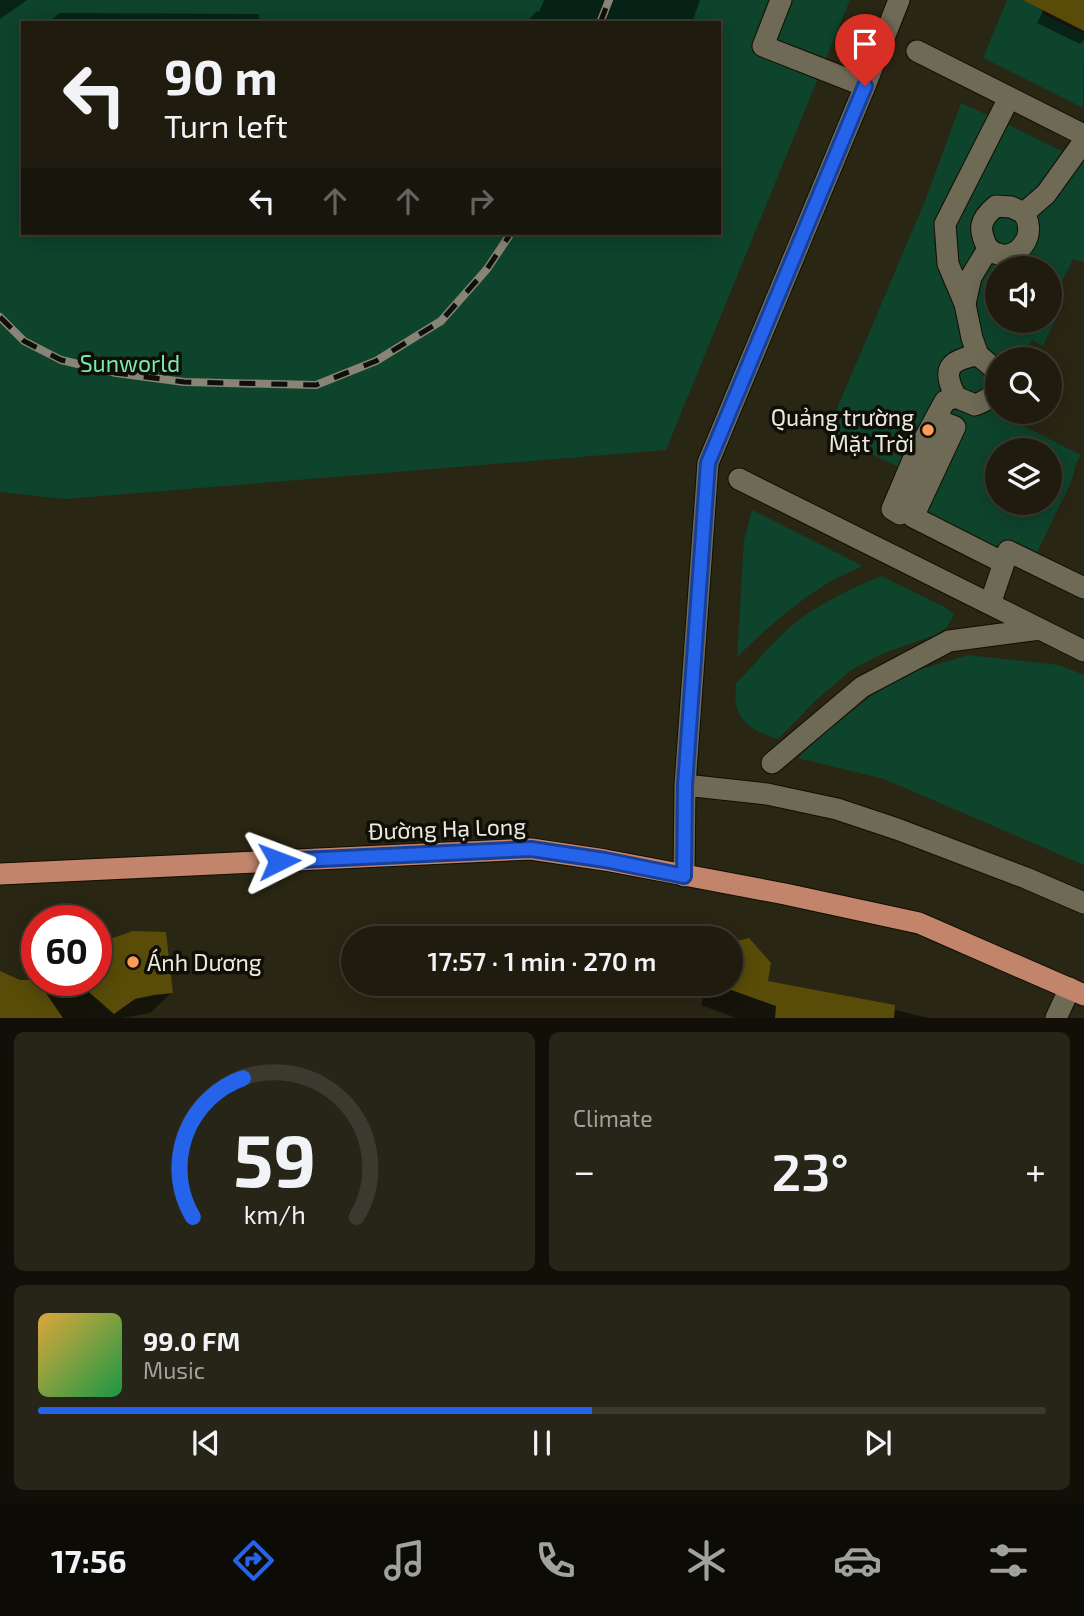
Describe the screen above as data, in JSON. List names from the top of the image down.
{
  "streets": {
    "main road": ["Đường Hạ Long"]
  },
  "parks": ["Sunworld"],
  "places": ["Quảng trường Mặt Trời", "Ánh Dương"],
  "page": {
    "turn": ["90 m", "Turn left"],
    "limit": "60",
    "trip": "17:57 · 1 min · 270 m",
    "tile": "Climate",
    "heat": ["−", "23°", "+"],
    "song": ["99.0 FM", "Music"],
    "tabs": "17:56",
    "gauge": ["59", "km/h"]
  }
}
